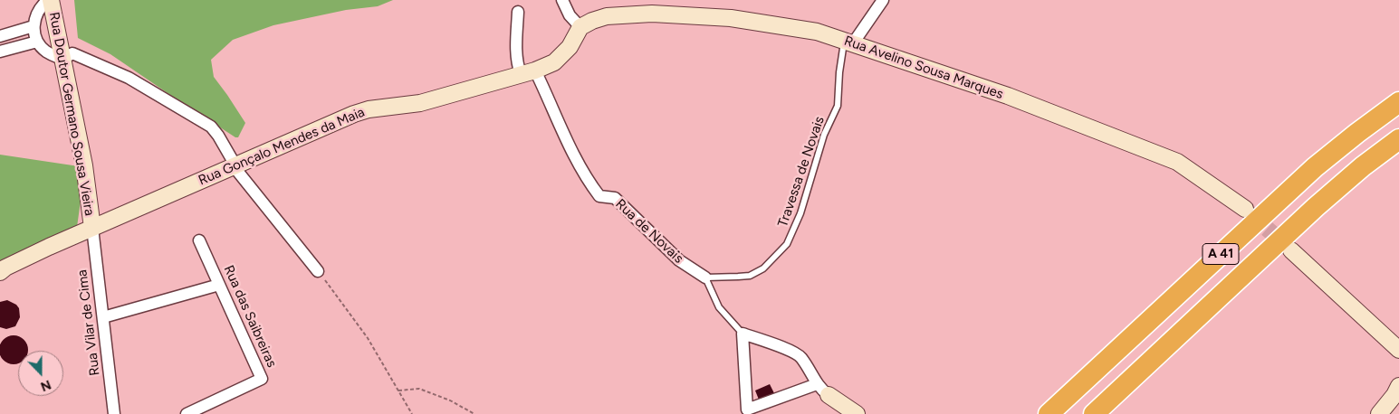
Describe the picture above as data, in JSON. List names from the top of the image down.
{
  "streets": {
    "highway": ["A 41"],
    "street": [
      "Rua Avelino Sousa Marques",
      "Rua Doutor Germano Sousa Vieira",
      "Rua Gonçalo Mendes da Maia",
      "Rua de Novais",
      "Rua das Saibreiras",
      "Rua Vilar de Cima"
    ],
    "lane": ["Travessa de Novais"]
  },
  "crossings": [
    ["Rua Avelino Sousa Marques", "Rua Gonçalo Mendes da Maia"],
    ["Rua Avelino Sousa Marques", "Travessa de Novais"],
    ["Rua Doutor Germano Sousa Vieira", "Rua Gonçalo Mendes da Maia"],
    ["Rua Doutor Germano Sousa Vieira", "Rua Vilar de Cima"],
    ["Rua Gonçalo Mendes da Maia", "Rua de Novais"],
    ["Rua Gonçalo Mendes da Maia", "Rua Vilar de Cima"],
    ["Travessa de Novais", "Rua de Novais"]
  ],
  "north": "bottom"
}
